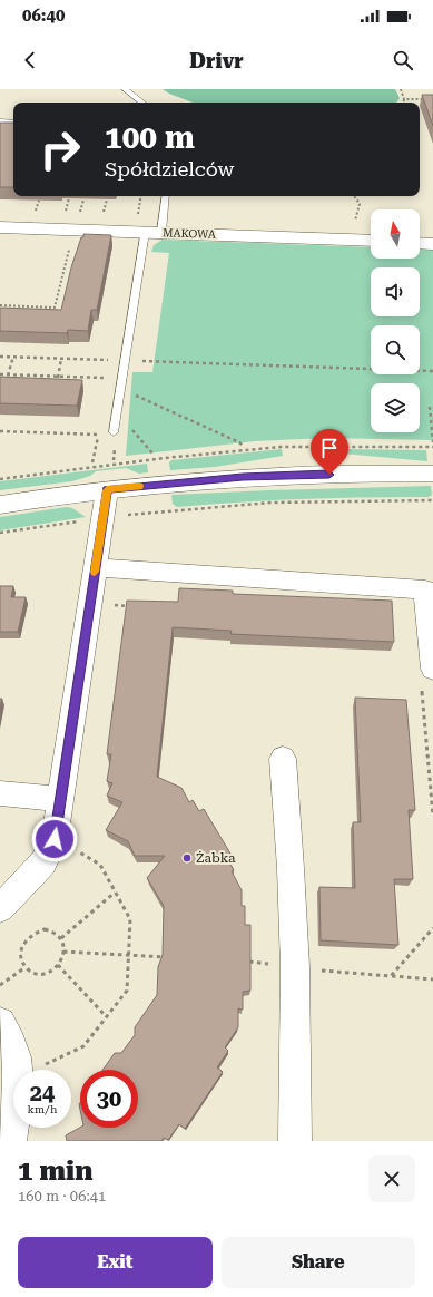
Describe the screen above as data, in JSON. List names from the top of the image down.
{
  "streets": {
    "street": ["MAKOWA"]
  },
  "places": ["Żabka"],
  "north": "top",
  "page": {
    "status": "06:40",
    "header": "Drivr",
    "turn": ["100 m", "Spółdzielców"],
    "speed": "24 km/h",
    "limit": "30",
    "heading": ["1 min", "160 m · 06:41"],
    "buttons": ["Exit", "Share"]
  }
}
